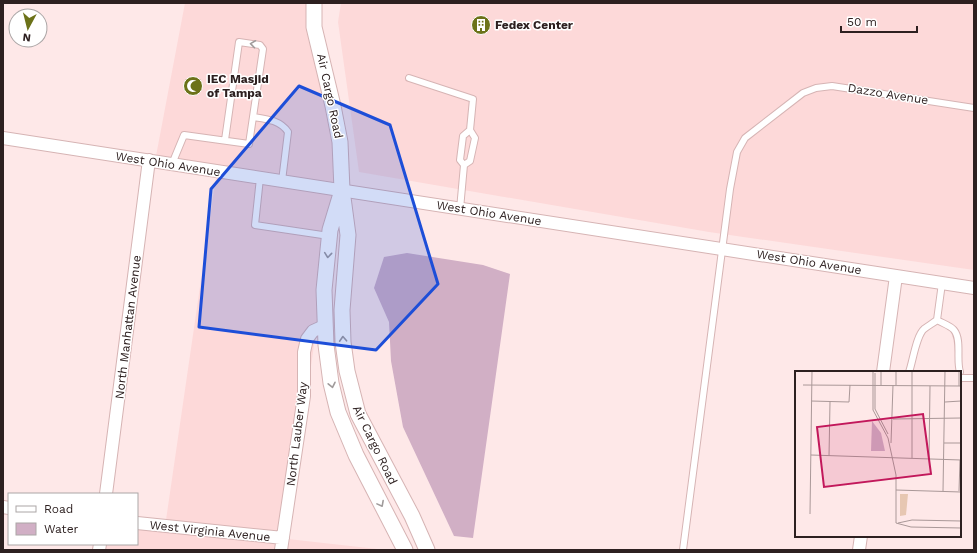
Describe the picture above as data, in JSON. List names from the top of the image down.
{
  "streets": {
    "street": [
      "Air Cargo Road",
      "West Ohio Avenue",
      "North Manhattan Avenue",
      "North Lauber Way",
      "West Virginia Avenue"
    ],
    "lane": ["Dazzo Avenue"]
  },
  "crossings": [
    ["Dazzo Avenue", "West Ohio Avenue"],
    ["Air Cargo Road", "West Ohio Avenue"],
    ["Air Cargo Road", "North Lauber Way"],
    ["West Ohio Avenue", "North Manhattan Avenue"],
    ["North Lauber Way", "West Virginia Avenue"]
  ],
  "places": {
    "building": ["Fedex Center"],
    "mosque": ["IEC Masjid of Tampa"]
  },
  "legend": ["Road", "Water"],
  "scale_bar": "50 m",
  "north": "bottom"
}
